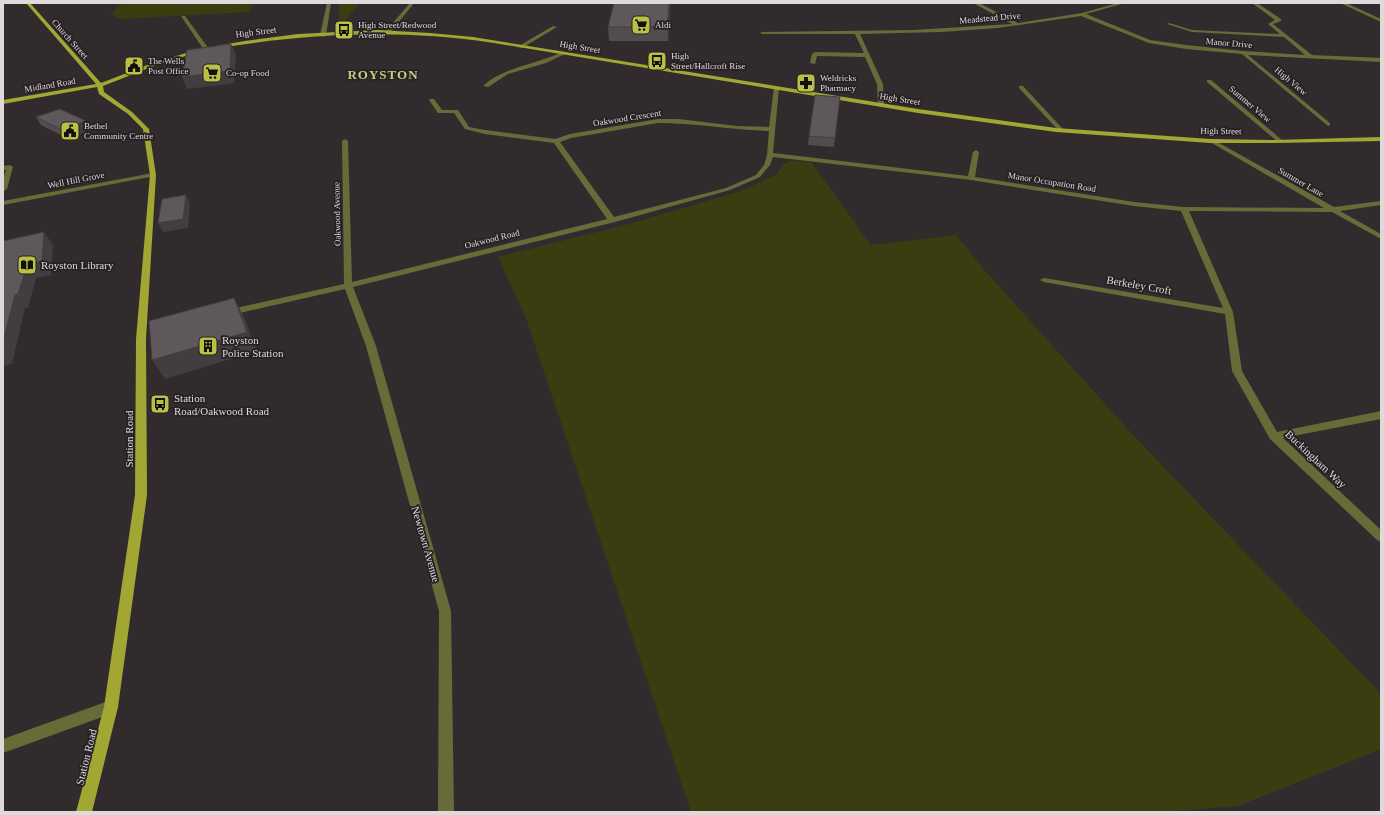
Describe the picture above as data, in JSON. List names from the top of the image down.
{
  "streets": {
    "main road": [
      "High Street",
      "Church Street",
      "Midland Road",
      "Station Road"
    ],
    "street": [
      "Meadstead Drive",
      "Manor Drive",
      "High View",
      "Summer View",
      "Oakwood Crescent",
      "Well Hill Grove",
      "Manor Occupation Road",
      "Summer Lane",
      "Oakwood Avenue",
      "Oakwood Road",
      "Berkeley Croft",
      "Buckingham Way",
      "Newtown Avenue"
    ]
  },
  "crossings": [
    ["Meadstead Drive", "Manor Drive"],
    ["High Street", "Church Street"],
    ["High Street", "Midland Road"],
    ["High Street", "Summer View"],
    ["High Street", "Summer Lane"],
    ["High Street", "Oakwood Road"],
    ["High Street", "Station Road"],
    ["Church Street", "Midland Road"],
    ["Church Street", "Station Road"],
    ["Manor Drive", "High View"],
    ["Midland Road", "Station Road"],
    ["Oakwood Crescent", "Oakwood Road"],
    ["Well Hill Grove", "Station Road"],
    ["Manor Occupation Road", "Summer Lane"],
    ["Manor Occupation Road", "Oakwood Road"],
    ["Manor Occupation Road", "Buckingham Way"],
    ["Oakwood Avenue", "Oakwood Road"],
    ["Oakwood Avenue", "Newtown Avenue"],
    ["Oakwood Road", "Newtown Avenue"],
    ["Berkeley Croft", "Buckingham Way"]
  ],
  "districts": ["ROYSTON"],
  "places": {
    "supermarket": ["Aldi", "Co-op Food"],
    "bus stop": ["High Street/Redwood Avenue", "High Street/Hallcroft Rise", "Station Road/Oakwood Road"],
    "public building": ["The Wells Post Office", "Bethel Community Centre"],
    "pharmacy": ["Weldricks Pharmacy"],
    "library": ["Royston Library"],
    "building": ["Royston Police Station"]
  }
}
